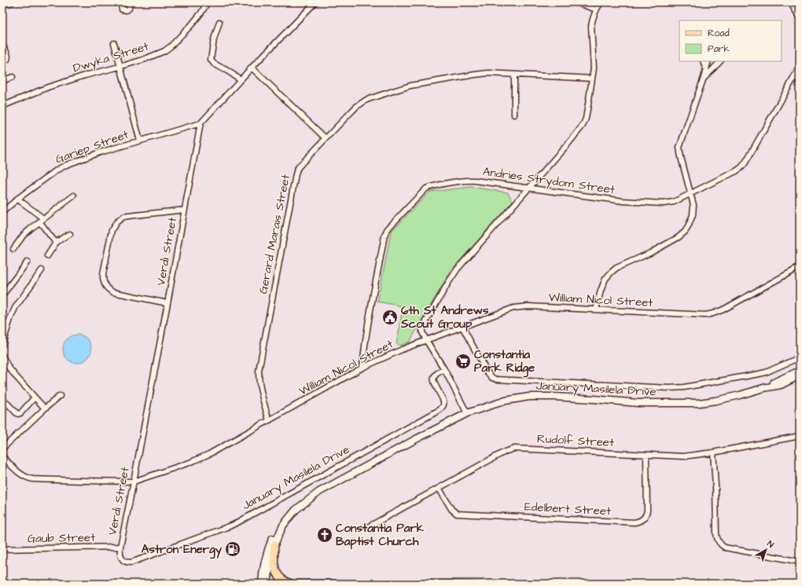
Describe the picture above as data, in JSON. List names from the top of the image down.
{
  "streets": {
    "main road": ["January Masilela Drive"],
    "street": [
      "Dwyka Street",
      "Gariep Street",
      "Andries Strydom Street",
      "Gerard Marais Street",
      "Verdi Street",
      "William Nicol Street",
      "Rudolf Street",
      "Edelbert Street",
      "Gaub Street"
    ]
  },
  "crossings": [
    ["Gariep Street", "Verdi Street"],
    ["Andries Strydom Street", "William Nicol Street"],
    ["Gerard Marais Street", "William Nicol Street"],
    ["Verdi Street", "William Nicol Street"],
    ["Verdi Street", "January Masilela Drive"],
    ["Verdi Street", "Gaub Street"],
    ["January Masilela Drive", "Gaub Street"],
    ["Rudolf Street", "Edelbert Street"]
  ],
  "places": {
    "public building": ["6th St Andrews Scout Group"],
    "supermarket": ["Constantia Park Ridge"],
    "church": ["Constantia Park Baptist Church"],
    "fuel station": ["Astron Energy"]
  },
  "legend": ["Road", "Park"],
  "north": "top right"
}
